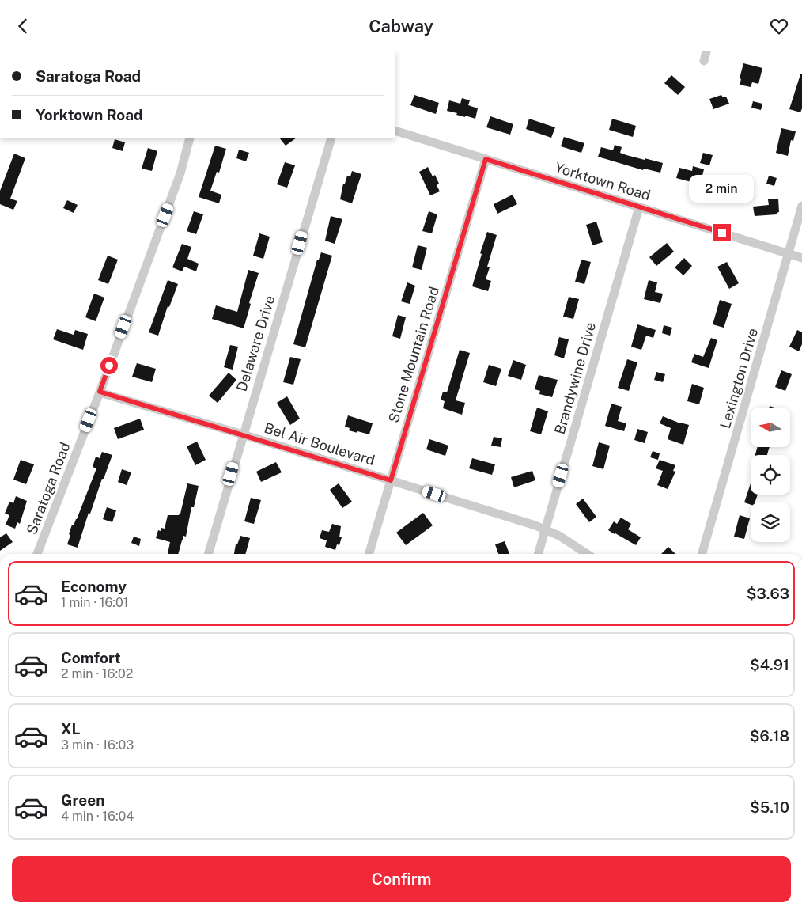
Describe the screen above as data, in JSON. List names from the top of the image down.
{
  "streets": {
    "street": [
      "Yorktown Road",
      "Delaware Drive",
      "Stone Mountain Road",
      "Brandywine Drive",
      "Lexington Drive",
      "Bel Air Boulevard",
      "Saratoga Road"
    ]
  },
  "crossings": [
    ["Yorktown Road", "Stone Mountain Road"],
    ["Yorktown Road", "Brandywine Drive"],
    ["Yorktown Road", "Lexington Drive"],
    ["Delaware Drive", "Bel Air Boulevard"],
    ["Stone Mountain Road", "Bel Air Boulevard"],
    ["Brandywine Drive", "Bel Air Boulevard"],
    ["Bel Air Boulevard", "Saratoga Road"]
  ],
  "north": "left",
  "page": {
    "header": "Cabway",
    "banner": ["Saratoga Road", "Yorktown Road"],
    "bubble": "2 min",
    "list": [
      {
        "name": "Economy",
        "note": "1 min · 16:01",
        "value": "$3.63"
      },
      {
        "name": "Comfort",
        "note": "2 min · 16:02",
        "value": "$4.91"
      },
      {
        "name": "XL",
        "note": "3 min · 16:03",
        "value": "$6.18"
      },
      {
        "name": "Green",
        "note": "4 min · 16:04",
        "value": "$5.10"
      }
    ],
    "buttons": "Confirm"
  }
}
